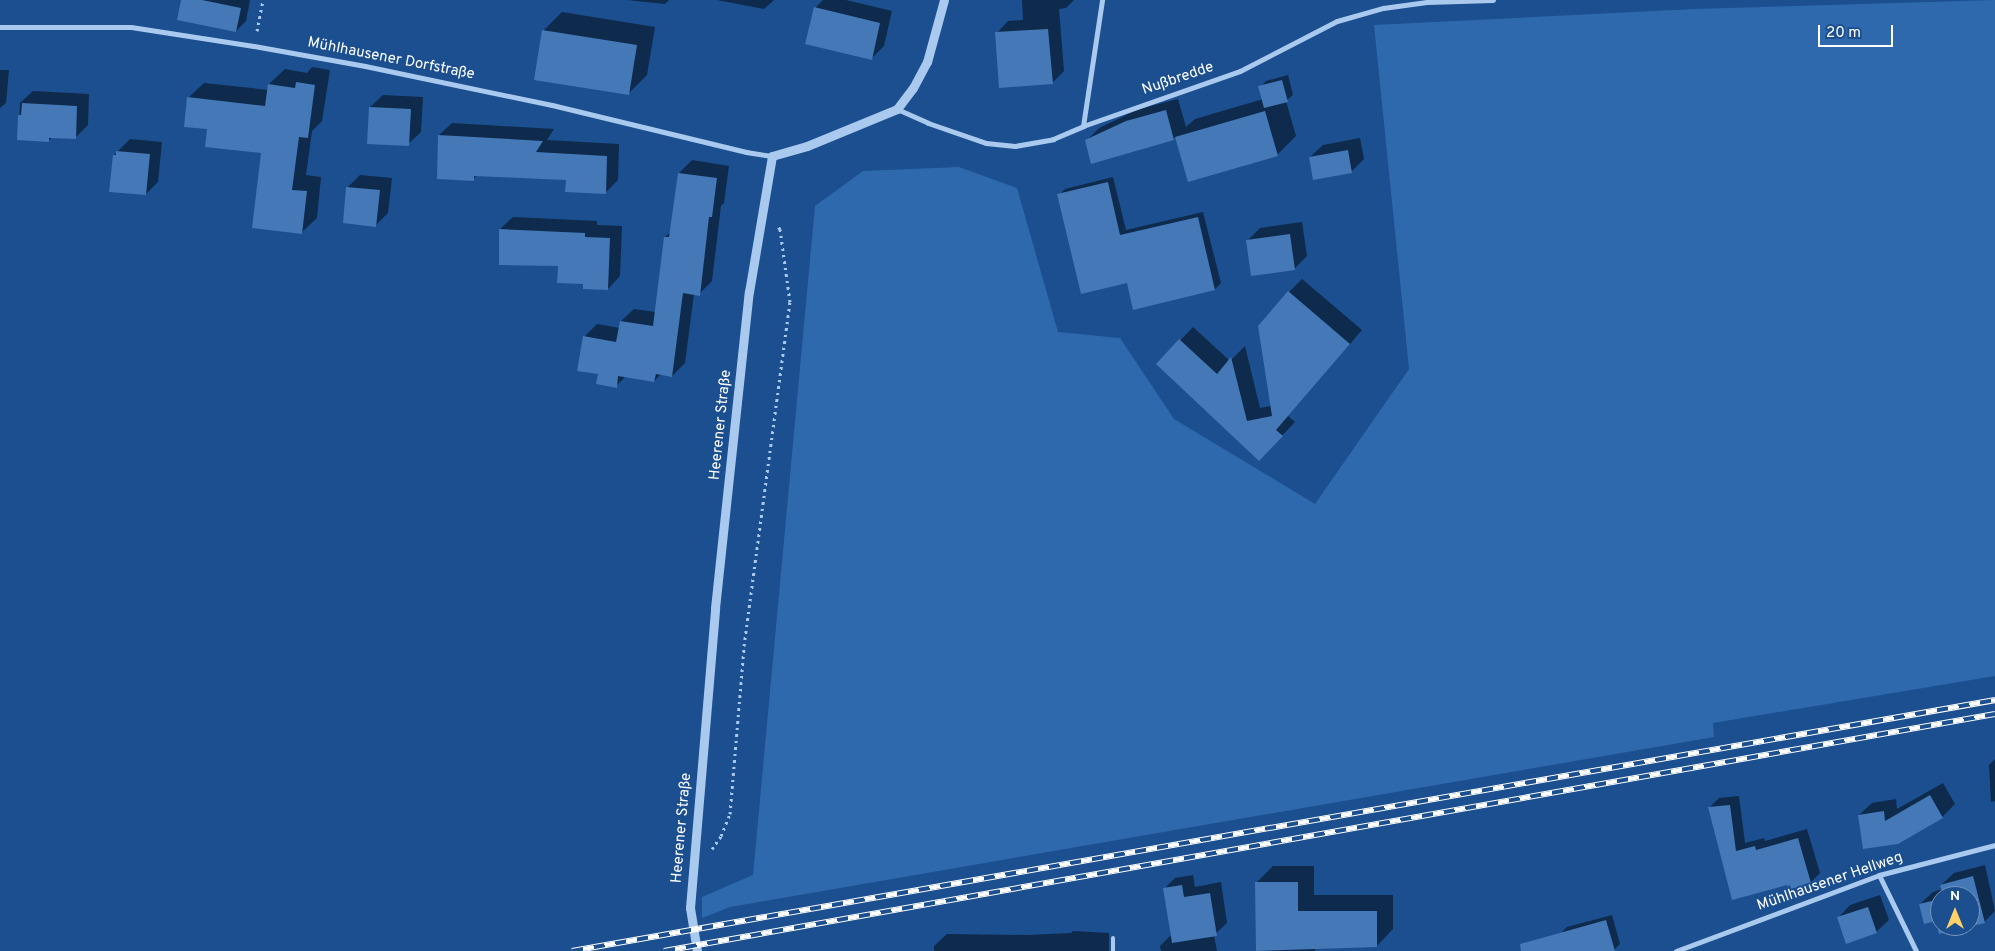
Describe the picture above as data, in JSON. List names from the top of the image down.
{
  "streets": {
    "street": [
      "Mühlhausener Dorfstraße",
      "Nußbredde",
      "Heerener Straße",
      "Mühlhausener Hellweg"
    ]
  },
  "crossings": [
    ["Mühlhausener Dorfstraße", "Heerener Straße"]
  ],
  "scale_bar": "20 m",
  "north": "top"
}
